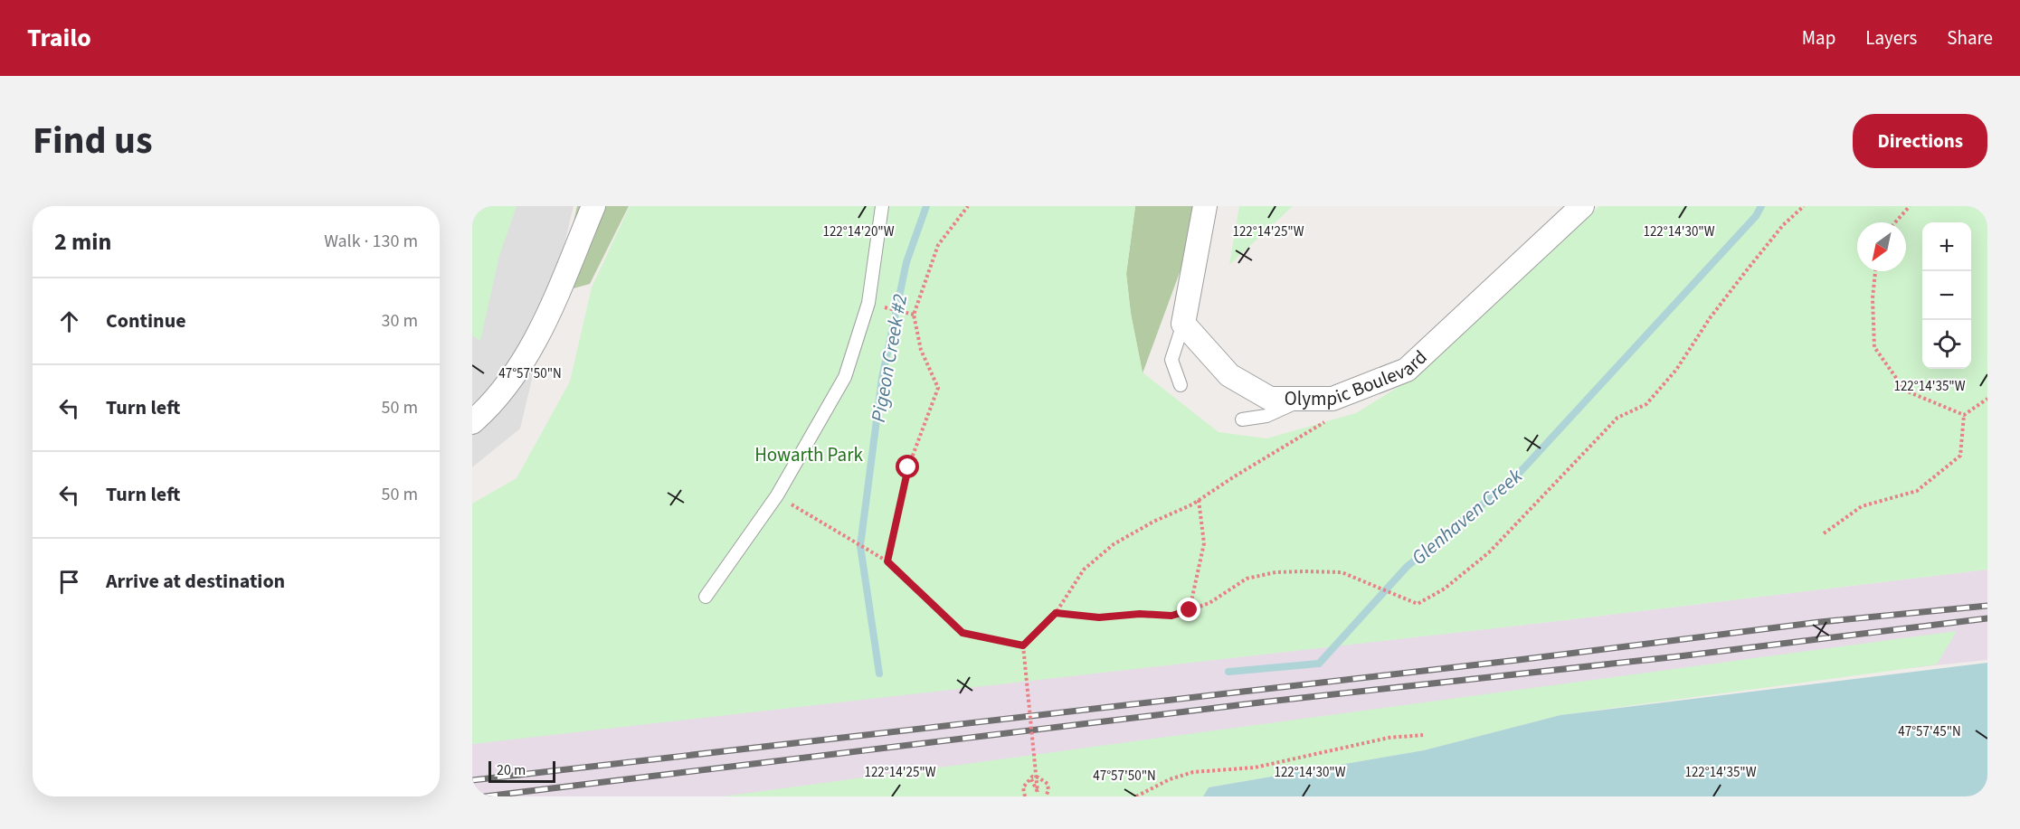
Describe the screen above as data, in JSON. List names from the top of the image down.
{
  "streets": {
    "street": ["Olympic Boulevard"]
  },
  "water": ["Pigeon Creek #2", "Glenhaven Creek"],
  "parks": ["Howarth Park"],
  "scale_bar": "20 m",
  "north": "bottom left",
  "page": {
    "header": "Trailo",
    "nav": ["Map", "Layers", "Share"],
    "title": "Find us",
    "buttons": "Directions",
    "heading": ["2 min", "Walk · 130 m"],
    "map_buttons": ["+", "−"],
    "list": [
      ["Continue", "30 m"],
      ["Turn left", "50 m"],
      ["Turn left", "50 m"],
      "Arrive at destination"
    ],
    "scale": "20 m"
  },
  "coordinates": [
    "122°14'20\"W",
    "122°14'25\"W",
    "122°14'30\"W",
    "47°57'50\"N",
    "122°14'35\"W",
    "47°57'45\"N"
  ]
}
